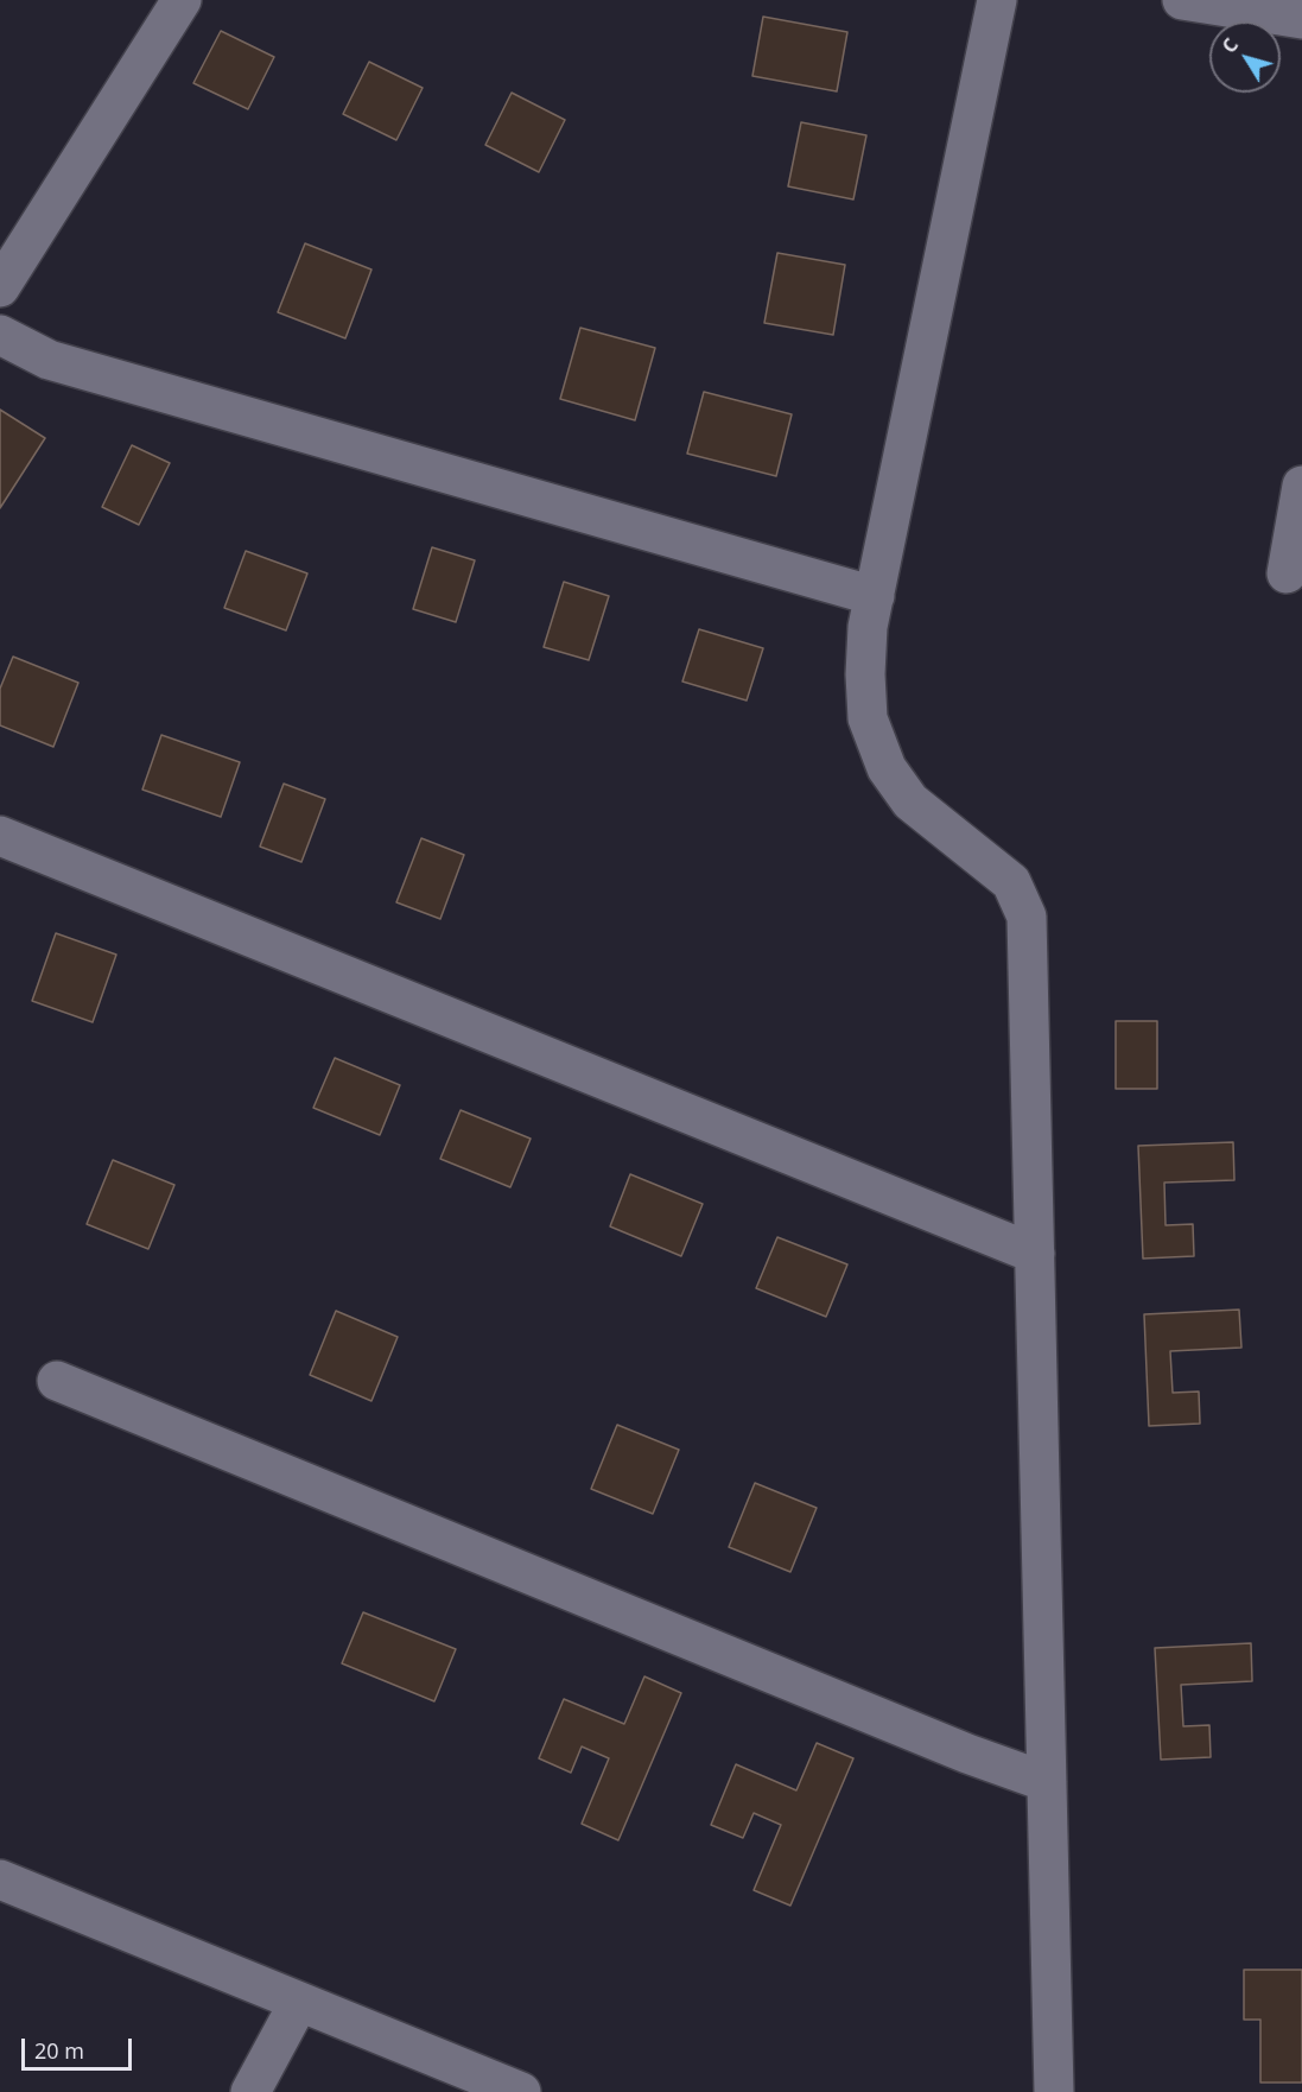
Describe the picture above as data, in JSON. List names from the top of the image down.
{
  "scale_bar": "20 m",
  "north": "top left"
}
